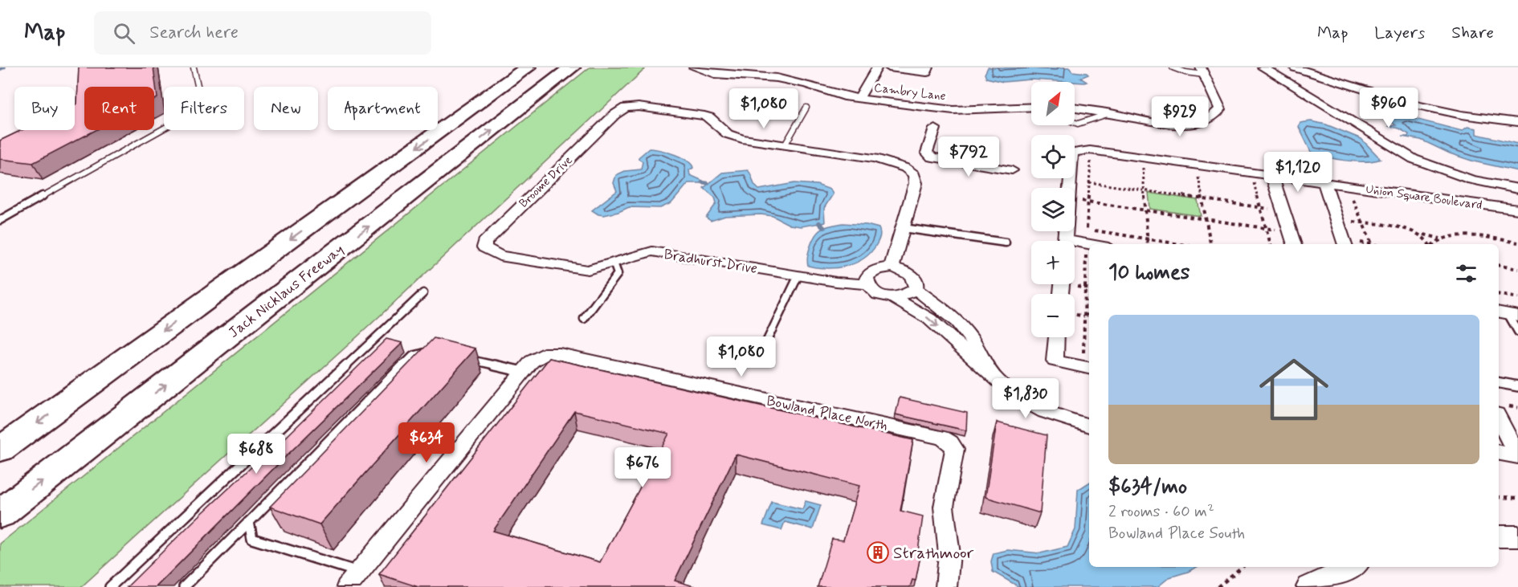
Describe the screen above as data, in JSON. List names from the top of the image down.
{
  "streets": {
    "highway": ["Jack Nicklaus Freeway"],
    "street": [
      "Cambry Lane",
      "Broome Drive",
      "Union Square Boulevard",
      "Bradhurst Drive",
      "Bowland Place North"
    ]
  },
  "crossings": [
    ["Broome Drive", "Bradhurst Drive"]
  ],
  "places": {
    "building": ["Strathmoor"]
  },
  "north": "top right",
  "page": {
    "header": "Map",
    "search": "Search here",
    "nav": ["Map", "Layers", "Share"],
    "map_buttons": ["+", "−"],
    "chip": [
      "Buy",
      "Rent",
      "Filters",
      "New",
      "Apartment"
    ],
    "price": [
      "$960",
      "$1,080",
      "$929",
      "$792",
      "$1,120",
      "$1,080",
      "$1,830",
      "$634",
      "$688",
      "$676"
    ],
    "heading": "10 homes",
    "list": [
      {
        "name": "$634/mo",
        "note": "2 rooms · 60 m² · Bowland Place South"
      }
    ]
  }
}
